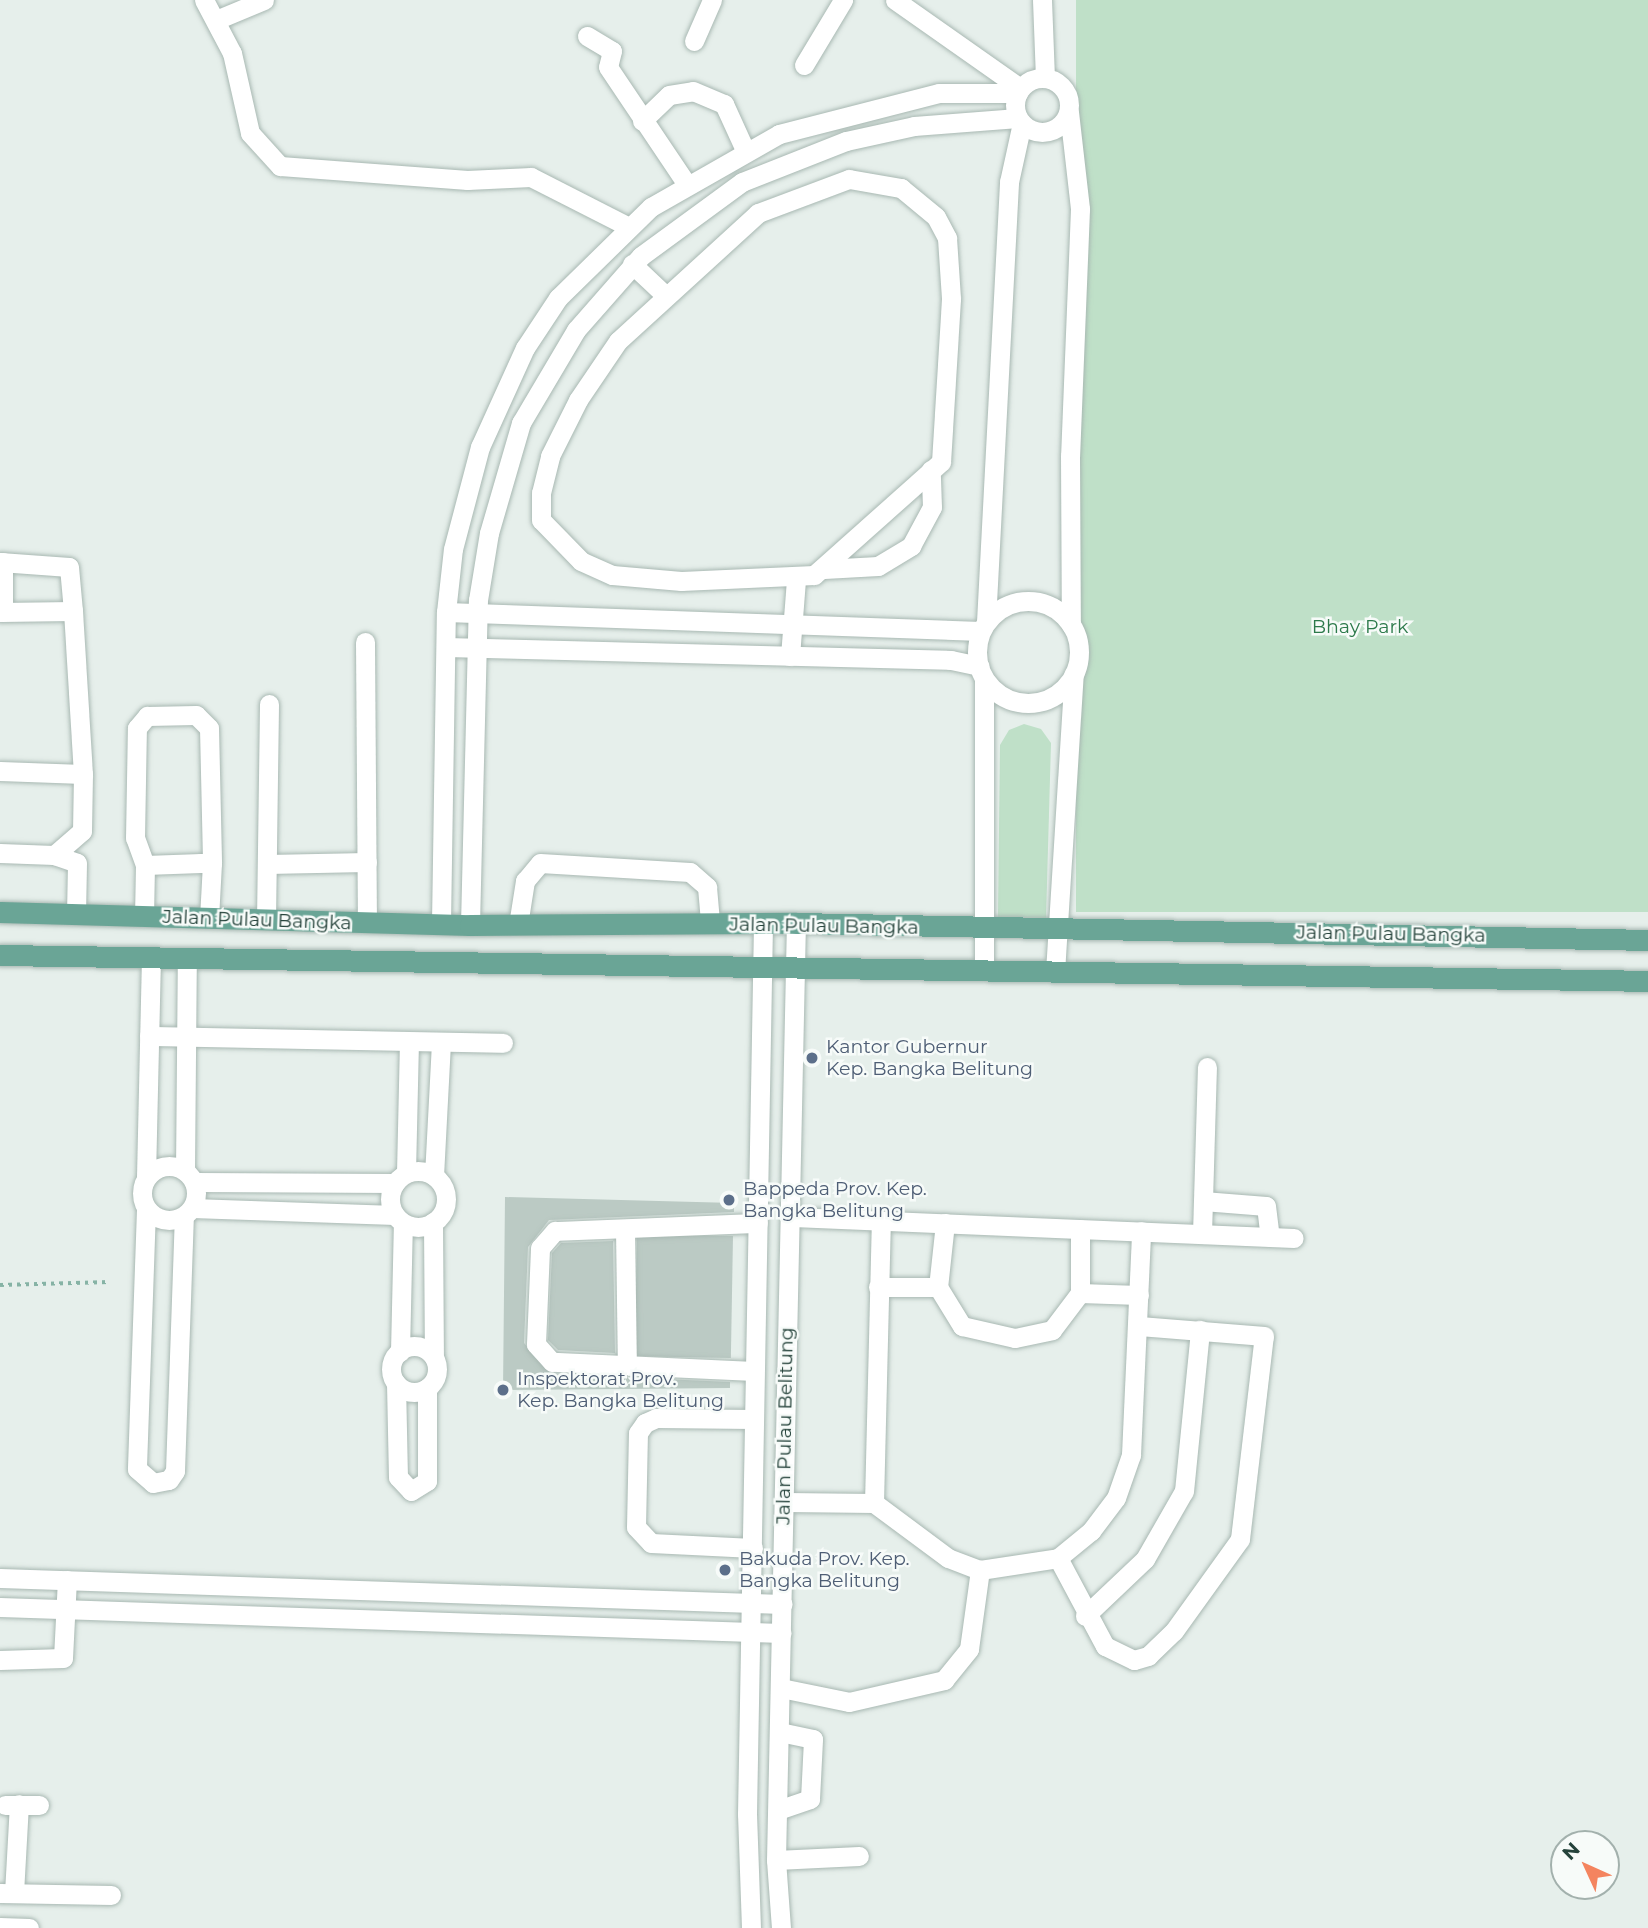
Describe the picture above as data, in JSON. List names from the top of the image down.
{
  "streets": {
    "main road": ["Jalan Pulau Bangka"],
    "street": ["Jalan Pulau Belitung"]
  },
  "crossings": [
    ["Jalan Pulau Bangka", "Jalan Pulau Belitung"]
  ],
  "parks": ["Bhay Park"],
  "places": [
    "Kantor Gubernur Kep. Bangka Belitung",
    "Bappeda Prov. Kep. Bangka Belitung",
    "Inspektorat Prov. Kep. Bangka Belitung",
    "Bakuda Prov. Kep. Bangka Belitung"
  ],
  "north": "top left"
}
